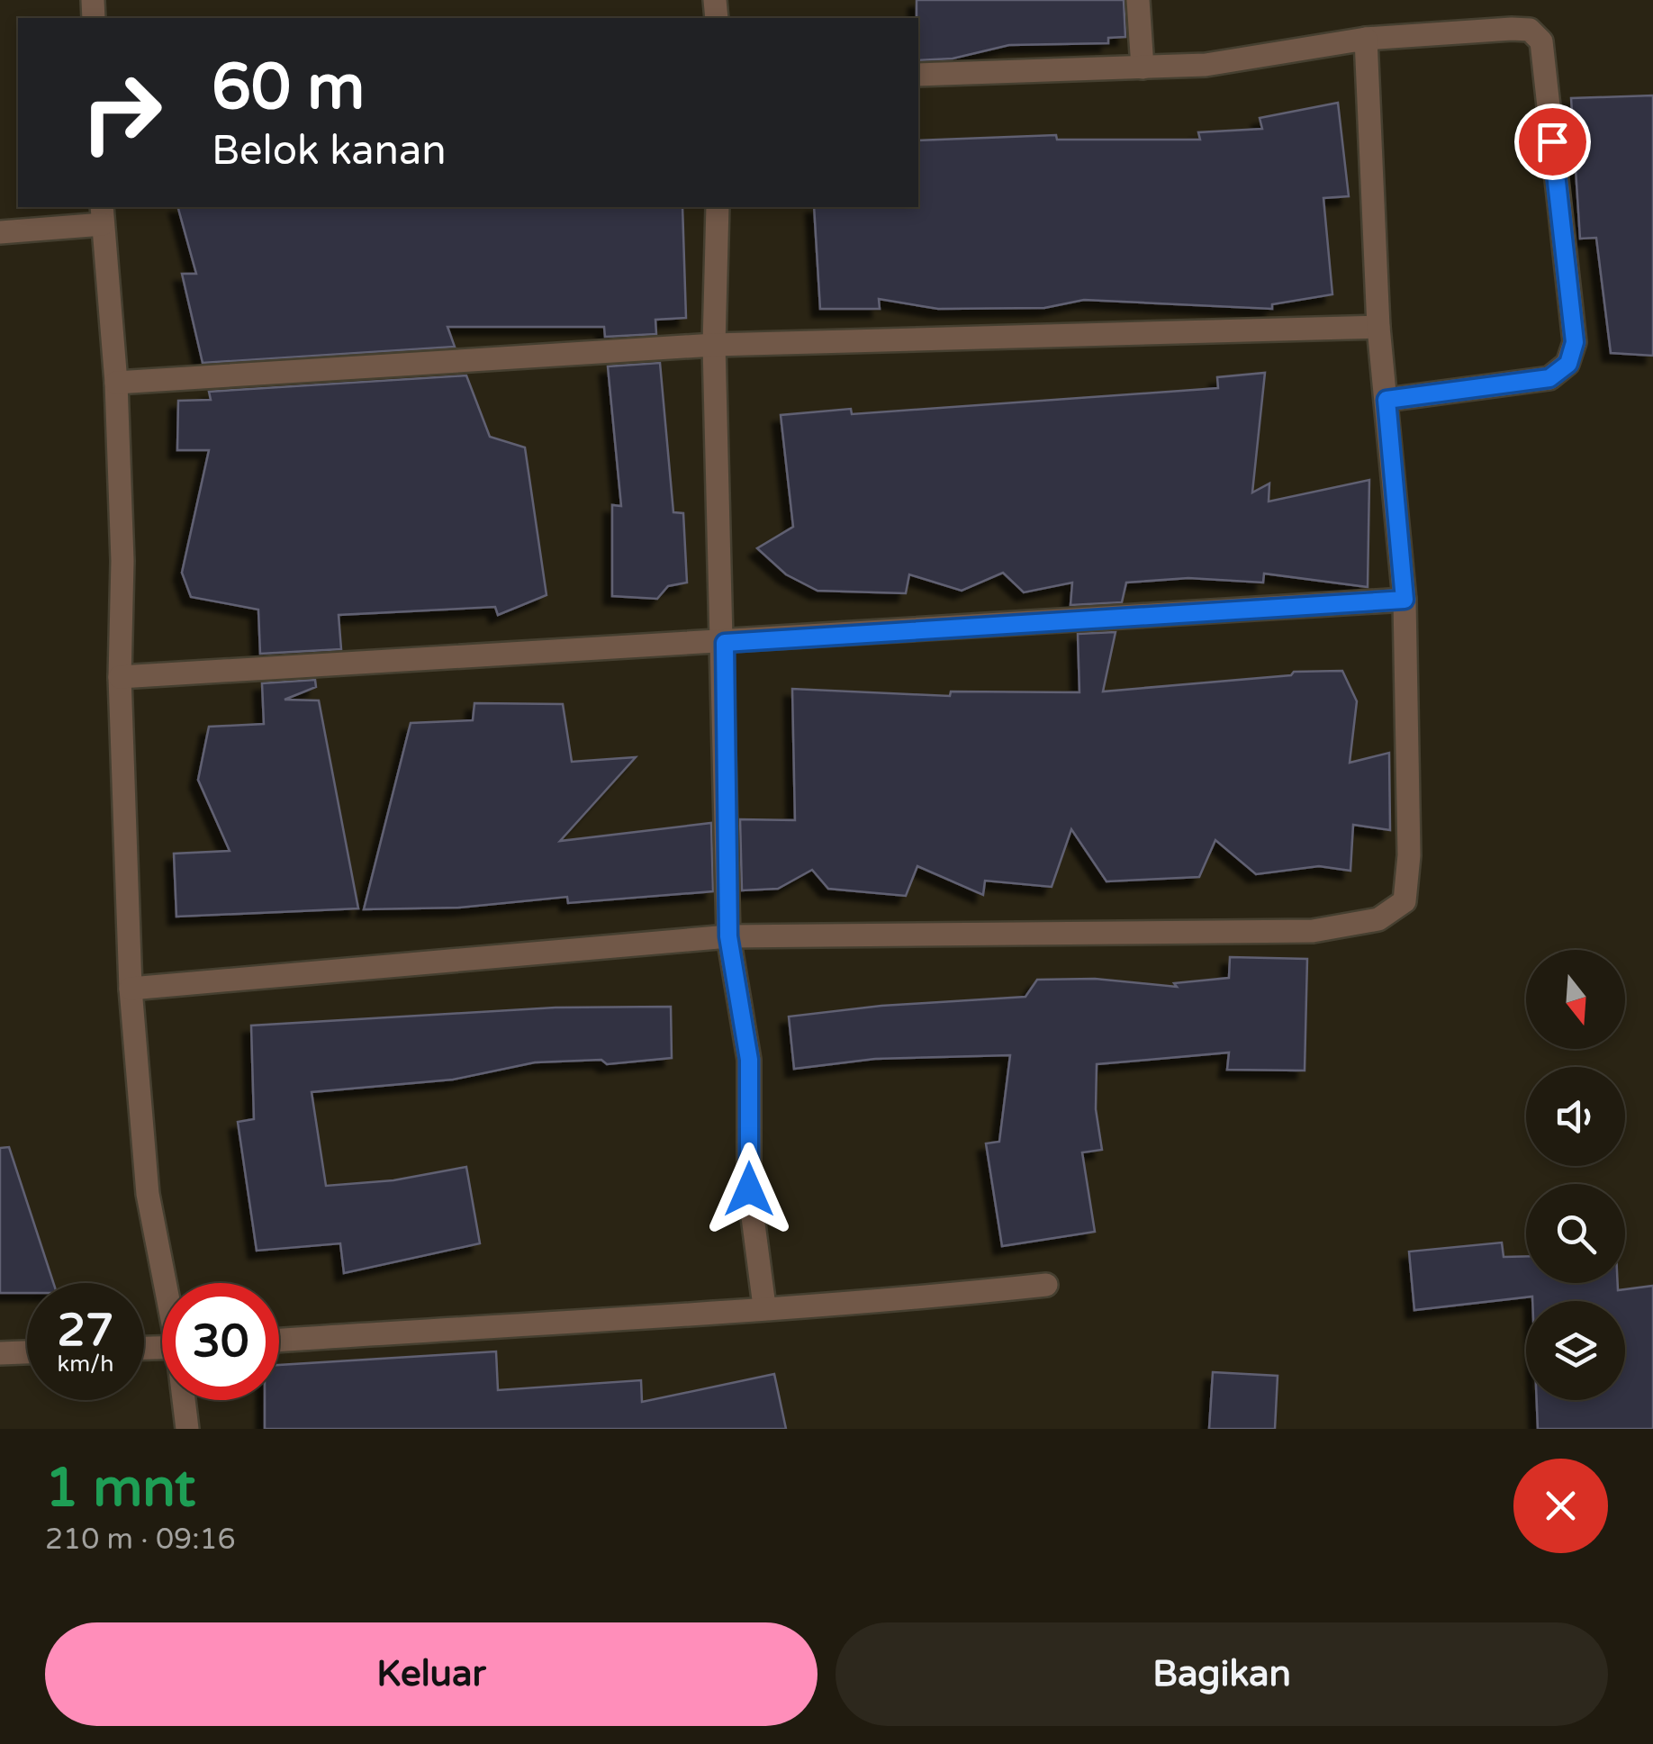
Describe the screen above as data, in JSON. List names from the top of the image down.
{
  "north": "bottom",
  "page": {
    "turn": ["60 m", "Belok kanan"],
    "speed": "27 km/h",
    "limit": "30",
    "heading": ["1 mnt", "210 m · 09:16"],
    "buttons": ["Keluar", "Bagikan"]
  }
}
